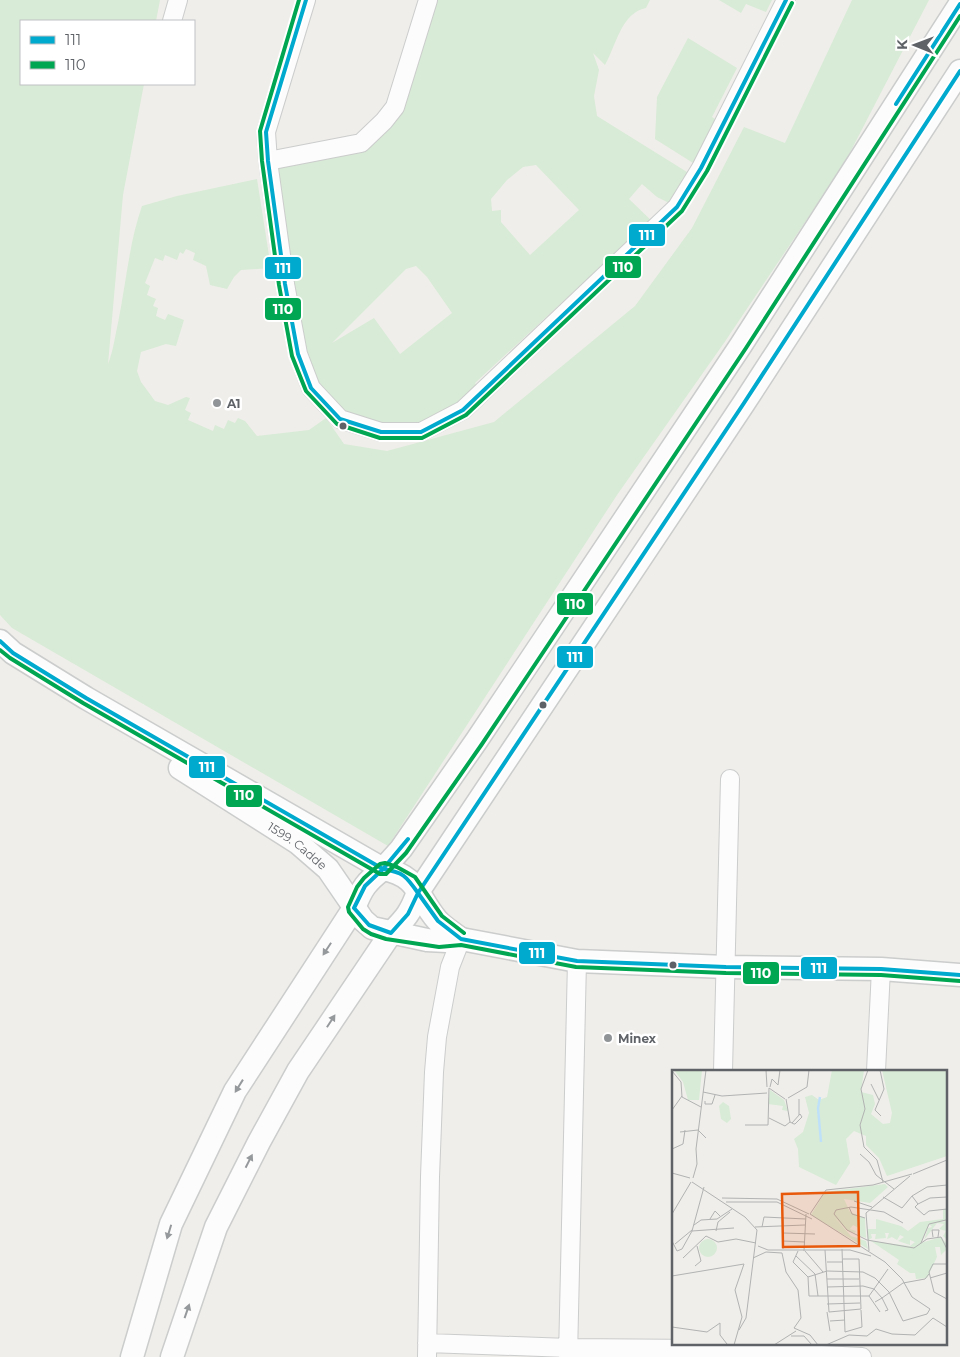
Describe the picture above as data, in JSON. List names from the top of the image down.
{
  "streets": {
    "street": ["1599. Cadde"]
  },
  "places": ["A1", "Minex"],
  "lines": ["transit line 111", "transit line 110"],
  "legend": ["111", "110"],
  "north": "left"
}
